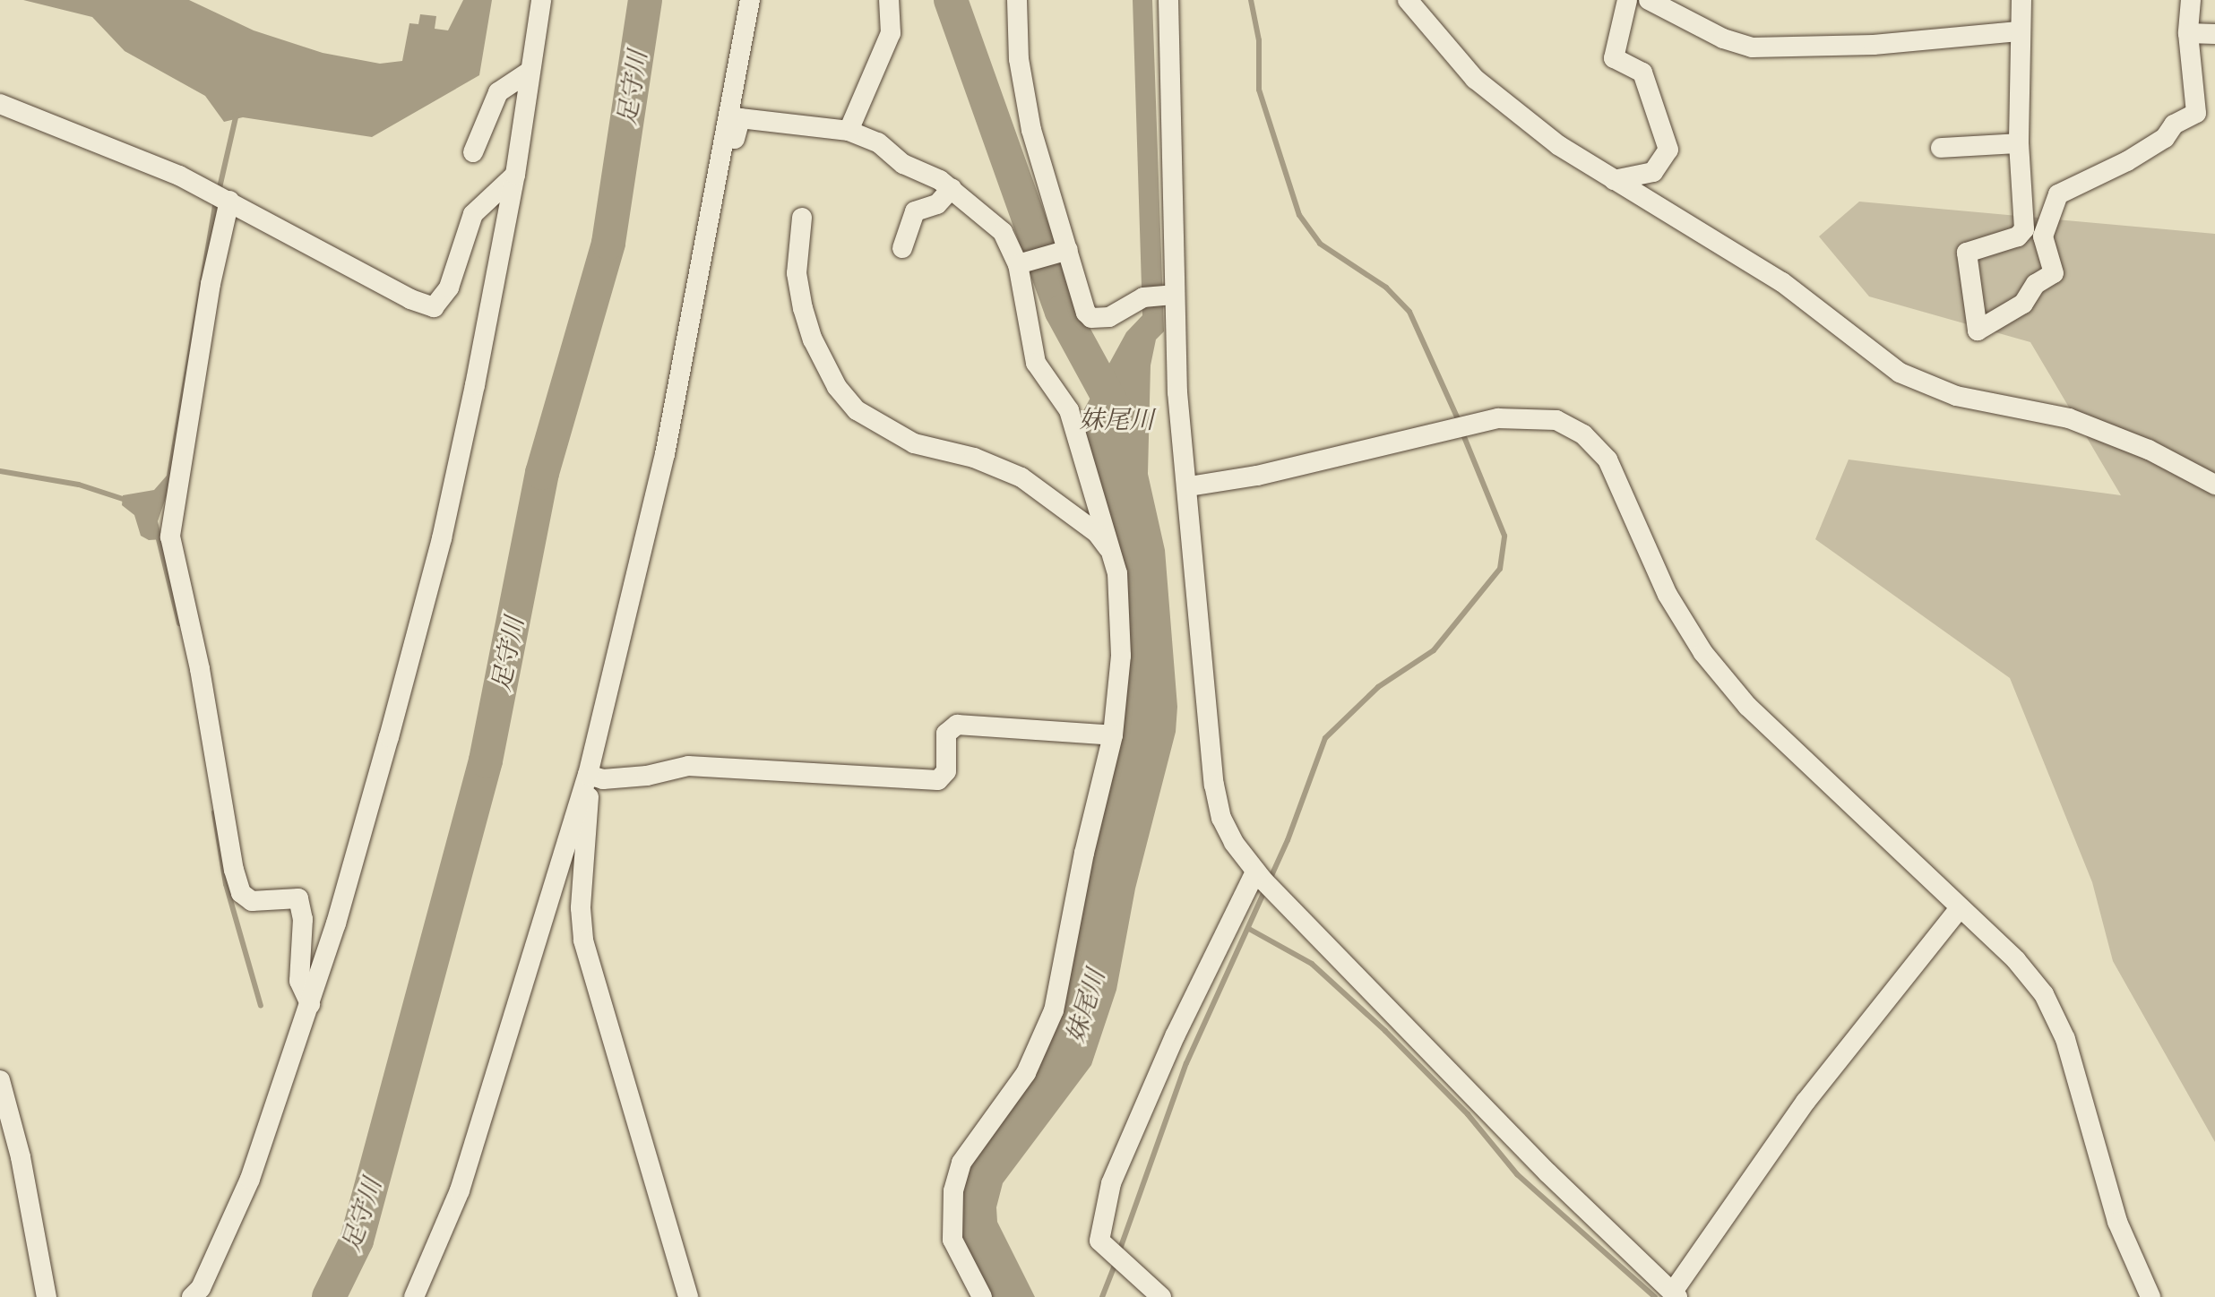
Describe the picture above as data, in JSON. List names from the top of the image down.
{
  "water": ["足守川", "妹尾川"]
}
